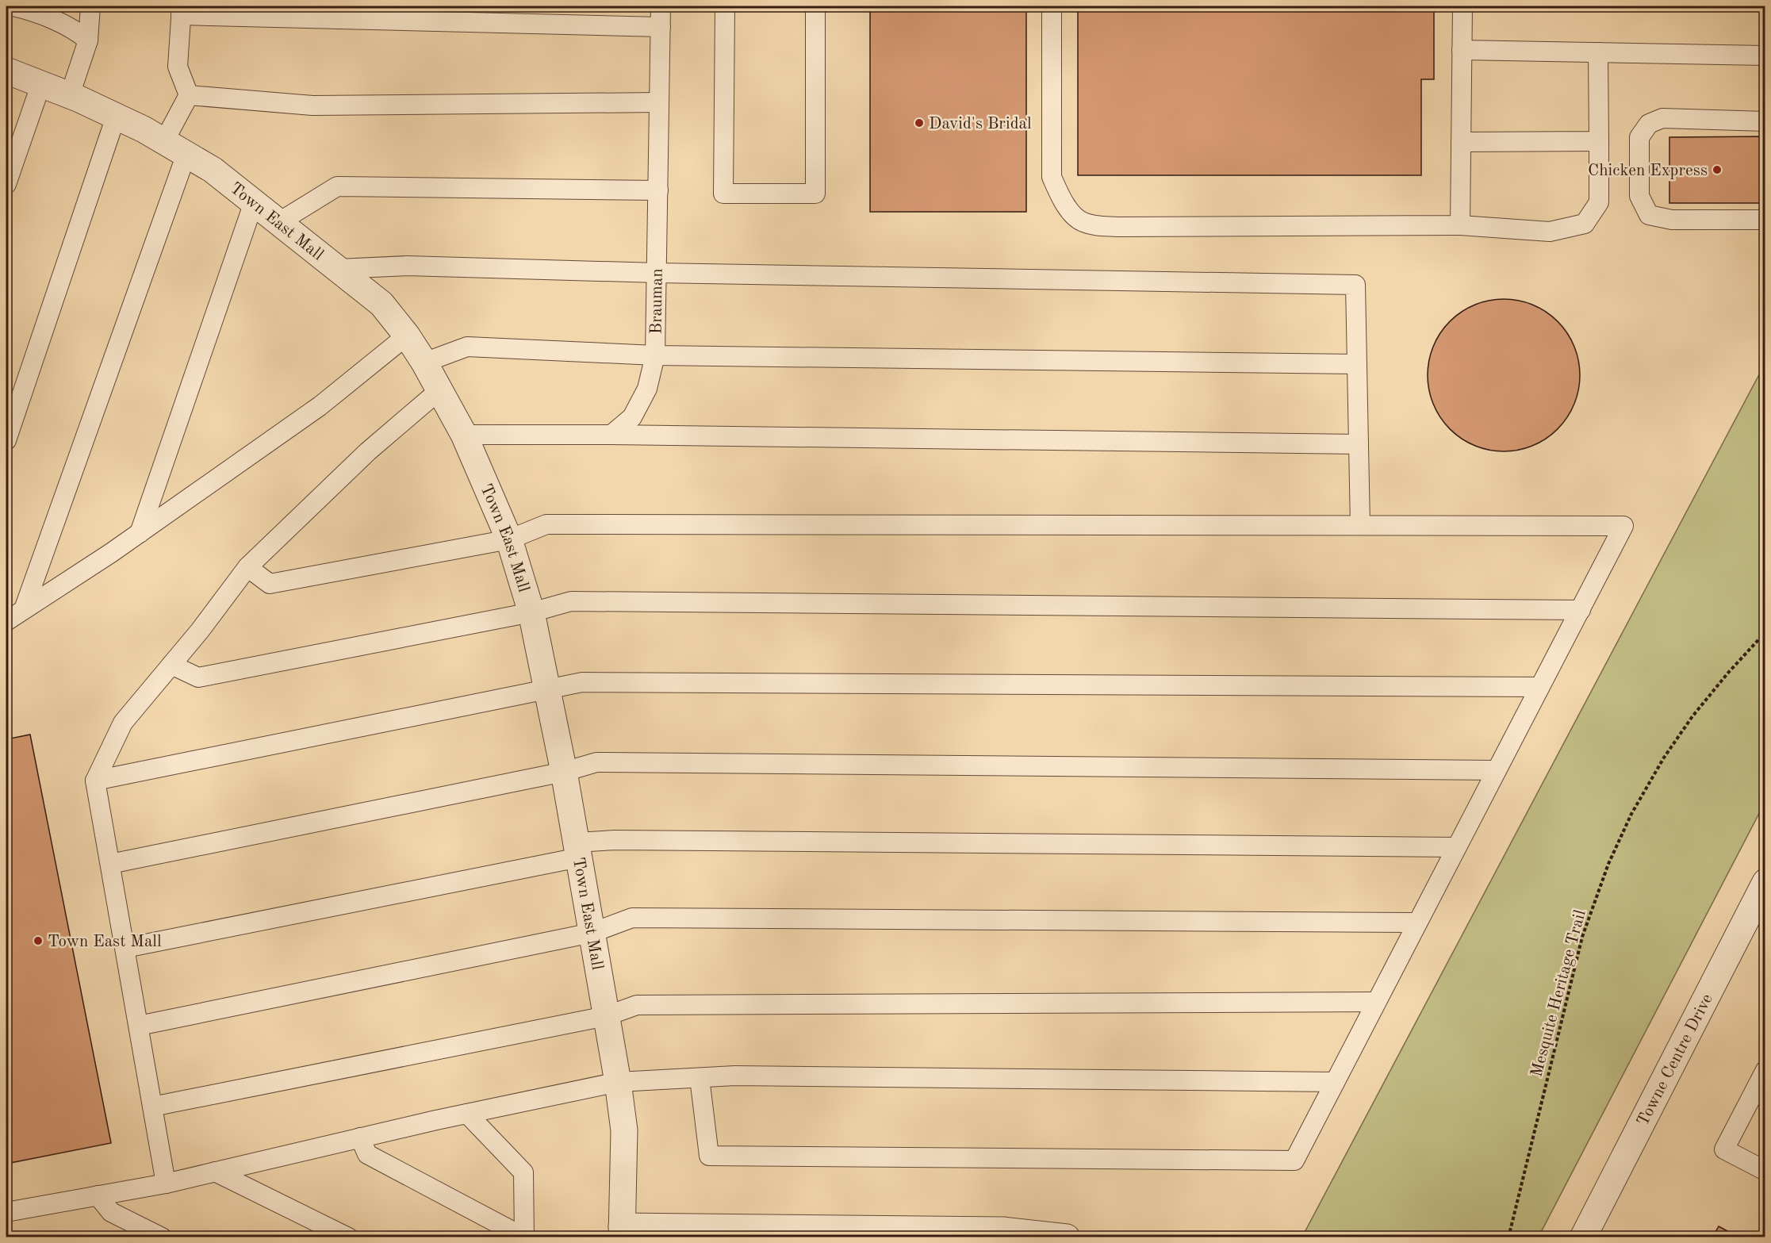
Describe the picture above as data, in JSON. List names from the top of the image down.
{
  "streets": {
    "street": ["Town East Mall", "Towne Centre Drive"],
    "lane": ["Brauman"],
    "path": ["Mesquite Heritage Trail"]
  },
  "places": ["David's Bridal", "Chicken Express", "Town East Mall"]
}
